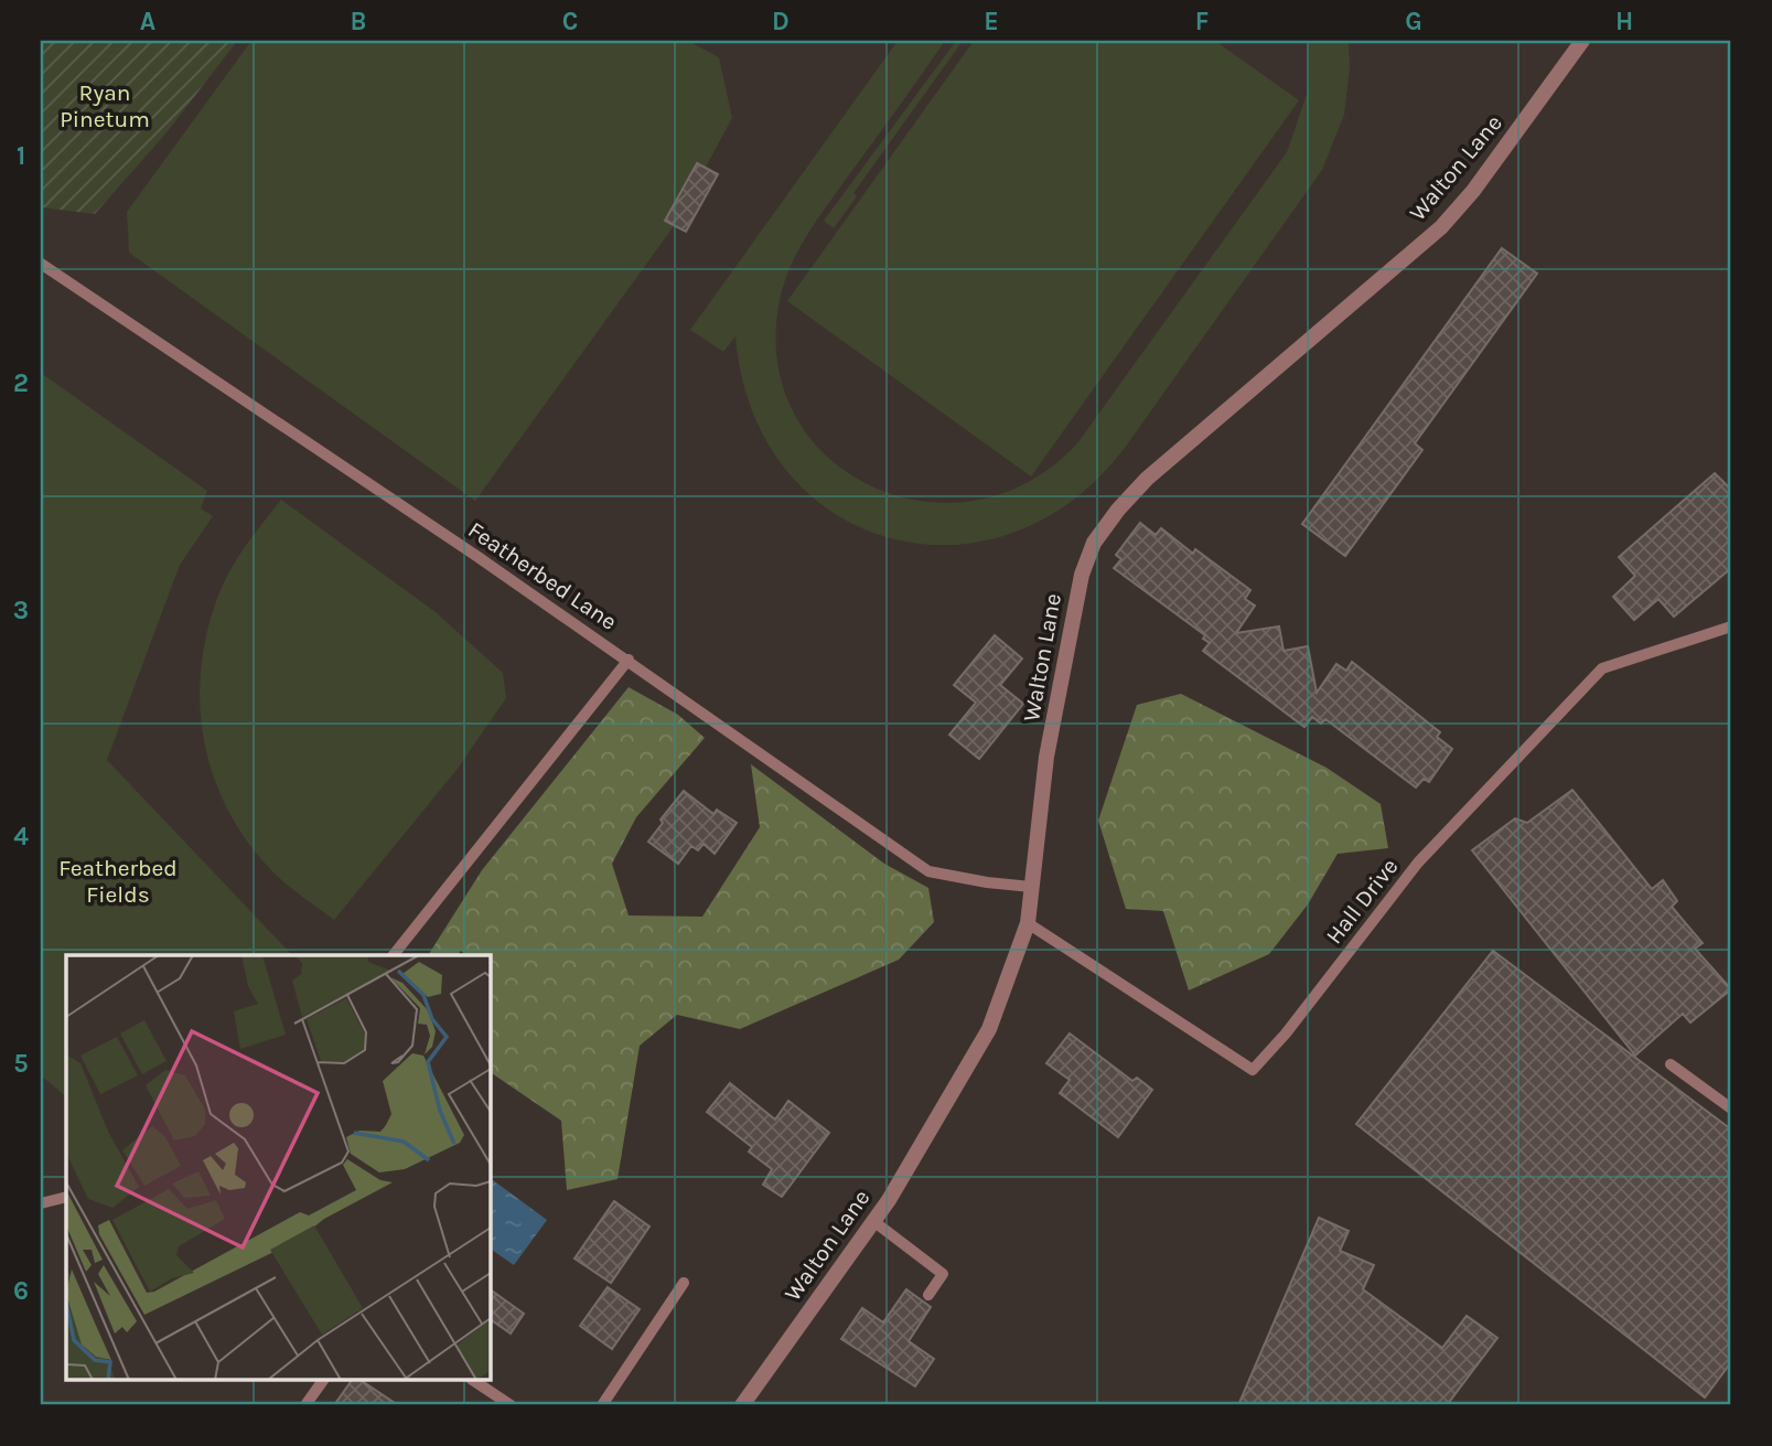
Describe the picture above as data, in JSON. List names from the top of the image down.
{
  "streets": {
    "street": ["Walton Lane"],
    "lane": ["Featherbed Lane", "Hall Drive"]
  },
  "crossings": [
    ["Walton Lane", "Featherbed Lane"],
    ["Walton Lane", "Hall Drive"]
  ],
  "parks": ["Ryan Pinetum", "Featherbed Fields"],
  "grid": {
    "columns": [
      "A",
      "B",
      "C",
      "D",
      "E",
      "F",
      "G",
      "H"
    ],
    "rows": [
      "1",
      "2",
      "3",
      "4",
      "5",
      "6"
    ]
  }
}
